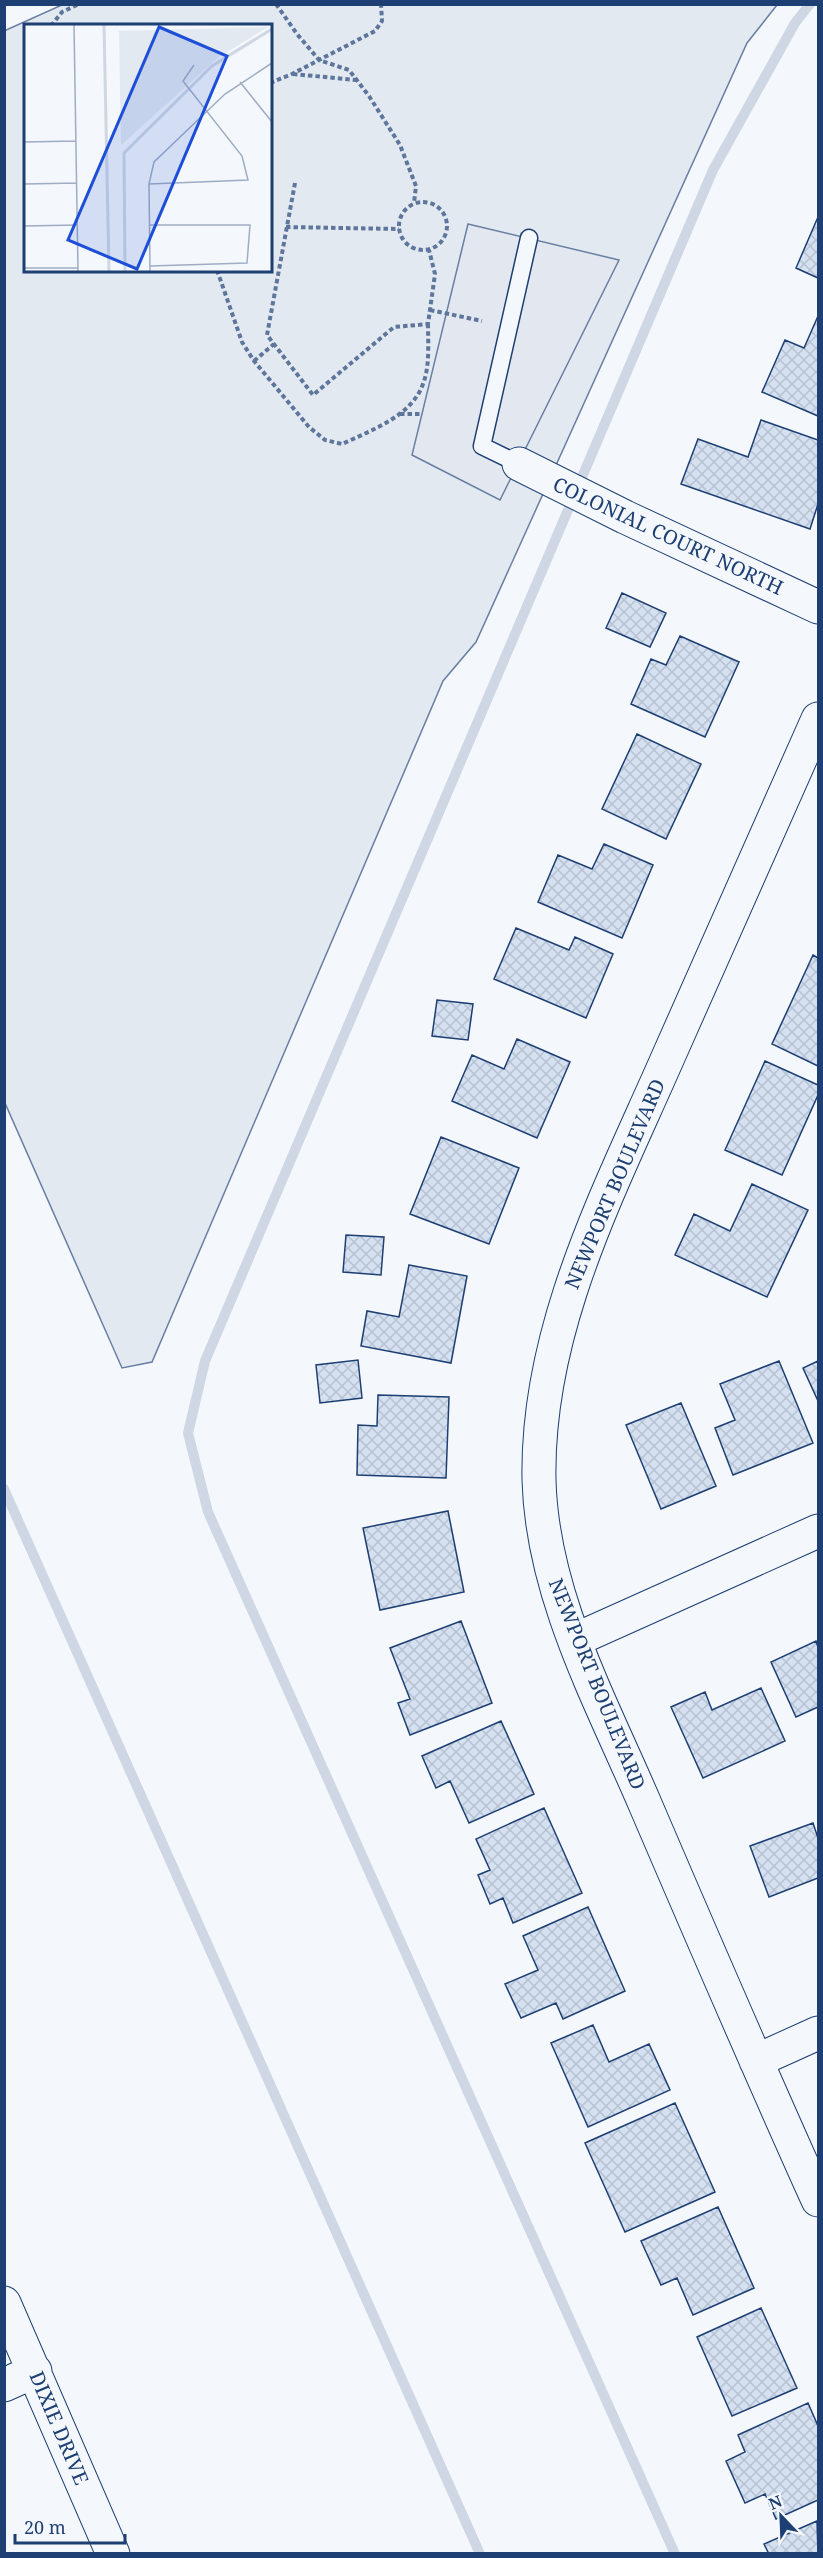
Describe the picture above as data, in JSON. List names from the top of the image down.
{
  "streets": {
    "street": ["COLONIAL COURT NORTH", "NEWPORT BOULEVARD", "DIXIE DRIVE"]
  },
  "scale_bar": "20 m",
  "north": "top left"
}
